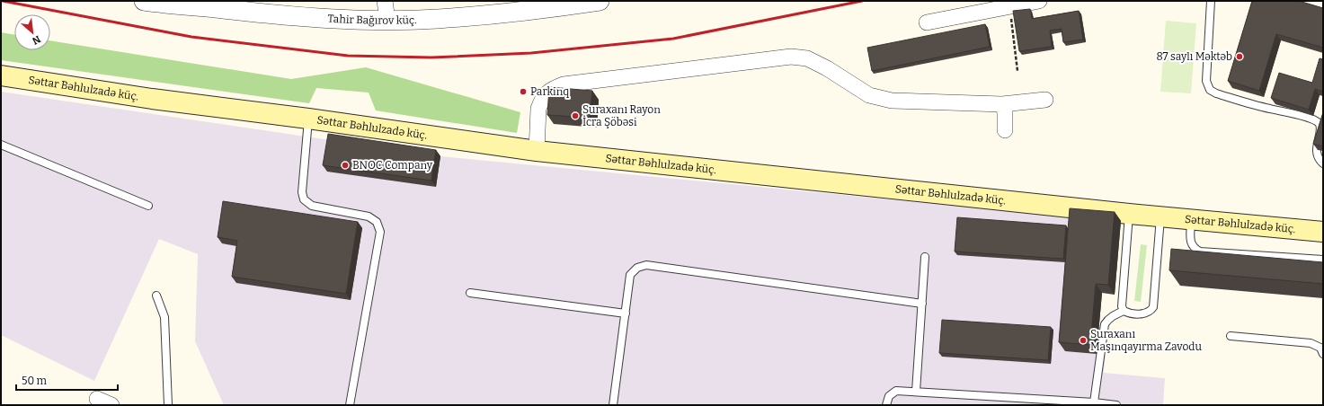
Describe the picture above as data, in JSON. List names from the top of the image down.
{
  "streets": {
    "main road": ["Səttar Bəhlulzadə küç."],
    "street": ["Tahir Bağırov küç."]
  },
  "places": [
    "87 saylı Məktəb",
    "Parkinq",
    "Suraxanı Rayon İcra Şöbəsi",
    "BNOC Company",
    "Suraxanı Maşınqayırma Zavodu"
  ],
  "scale_bar": "50 m",
  "north": "bottom right"
}
